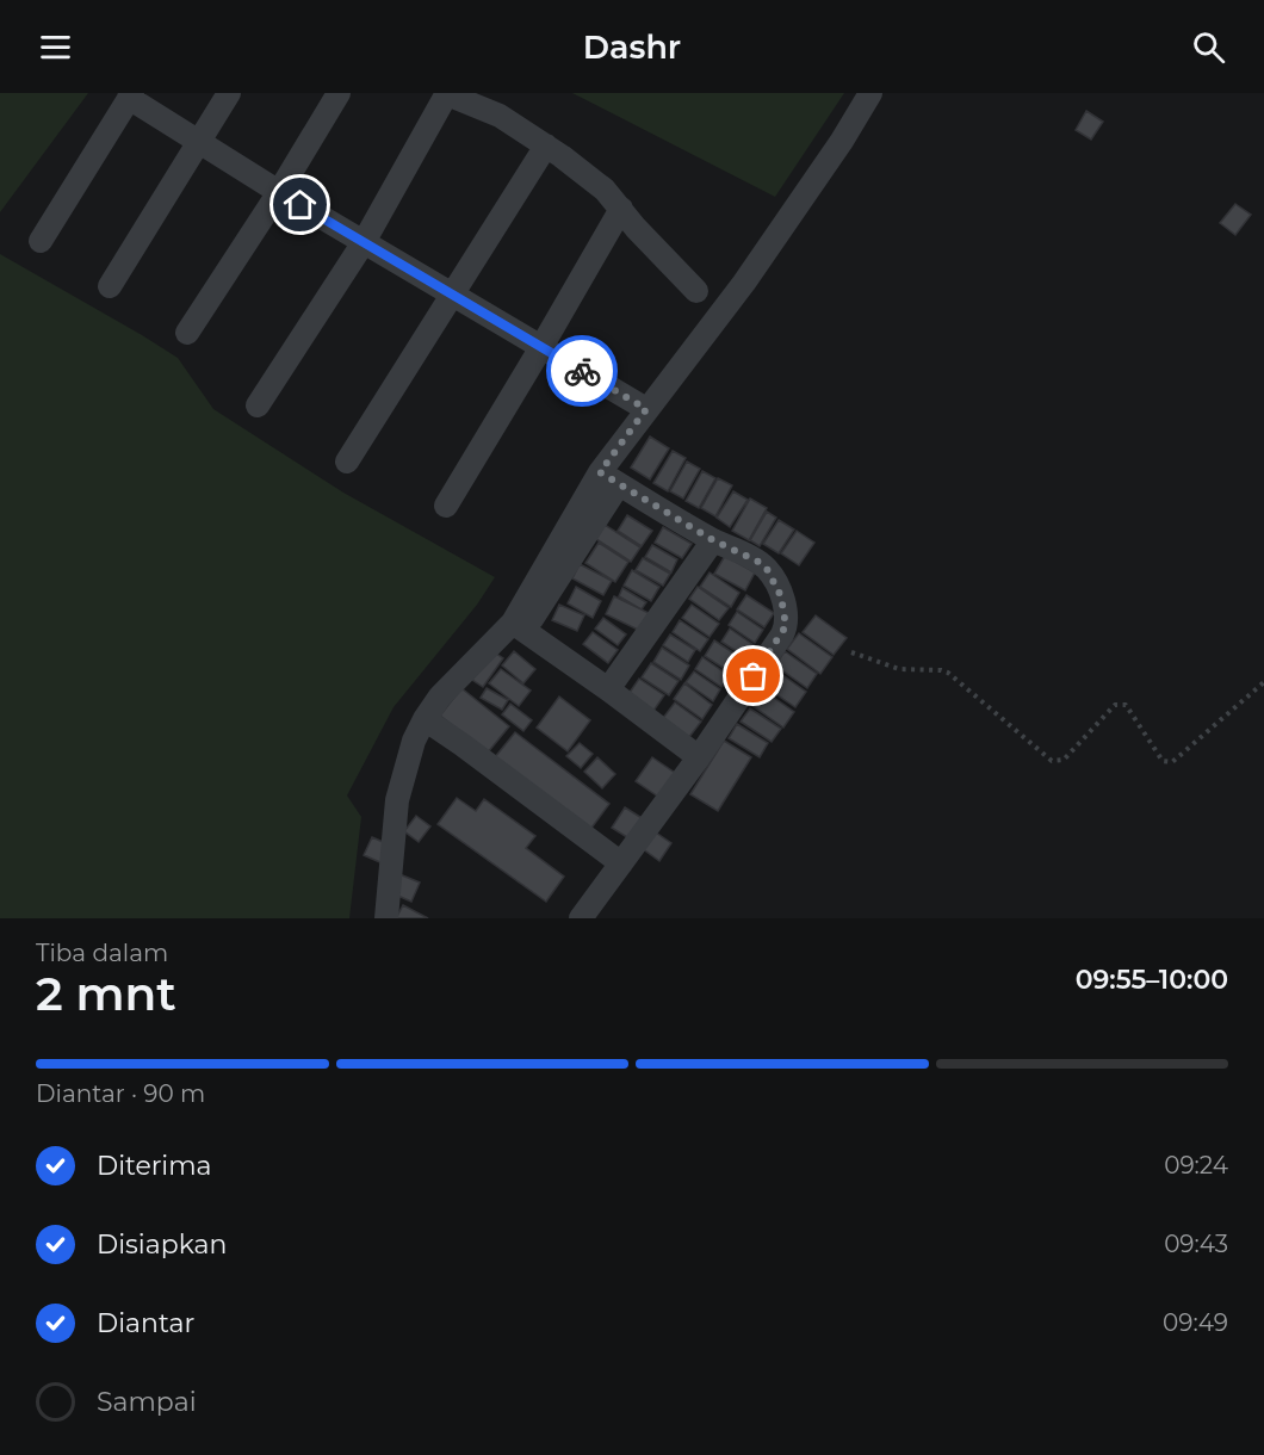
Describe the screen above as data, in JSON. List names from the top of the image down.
{
  "page": {
    "header": "Dashr",
    "heading": ["2 mnt", "Tiba dalam", "09:55–10:00"],
    "bar": "Diantar · 90 m",
    "list": [
      ["Diterima", "09:24"],
      ["Disiapkan", "09:43"],
      ["Diantar", "09:49"],
      "Sampai"
    ]
  }
}
